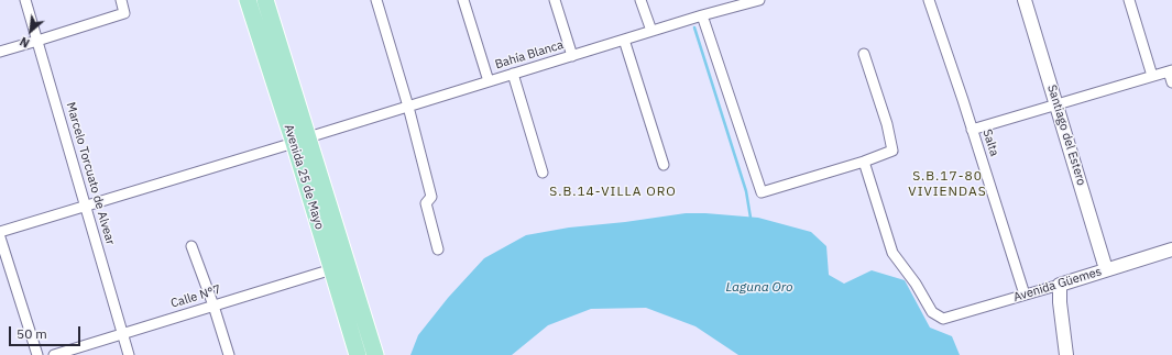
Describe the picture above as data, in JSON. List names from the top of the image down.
{
  "streets": {
    "main road": ["Avenida 25 de Mayo"],
    "street": [
      "Bahía Blanca",
      "Santiago del Estero",
      "Salta",
      "Marcelo Torcuato de Alvear",
      "Avenida Güemes",
      "Calle N°7"
    ]
  },
  "crossings": [
    ["Bahía Blanca", "Marcelo Torcuato de Alvear"],
    ["Bahía Blanca", "Avenida 25 de Mayo"],
    ["Santiago del Estero", "Avenida Güemes"],
    ["Salta", "Avenida Güemes"],
    ["Marcelo Torcuato de Alvear", "Calle N°7"],
    ["Avenida 25 de Mayo", "Calle N°7"]
  ],
  "districts": ["S.B.17-80 VIVIENDAS", "S.B.14-VILLA ORO"],
  "water": ["Laguna Oro"],
  "scale_bar": "50 m",
  "north": "bottom left"
}
